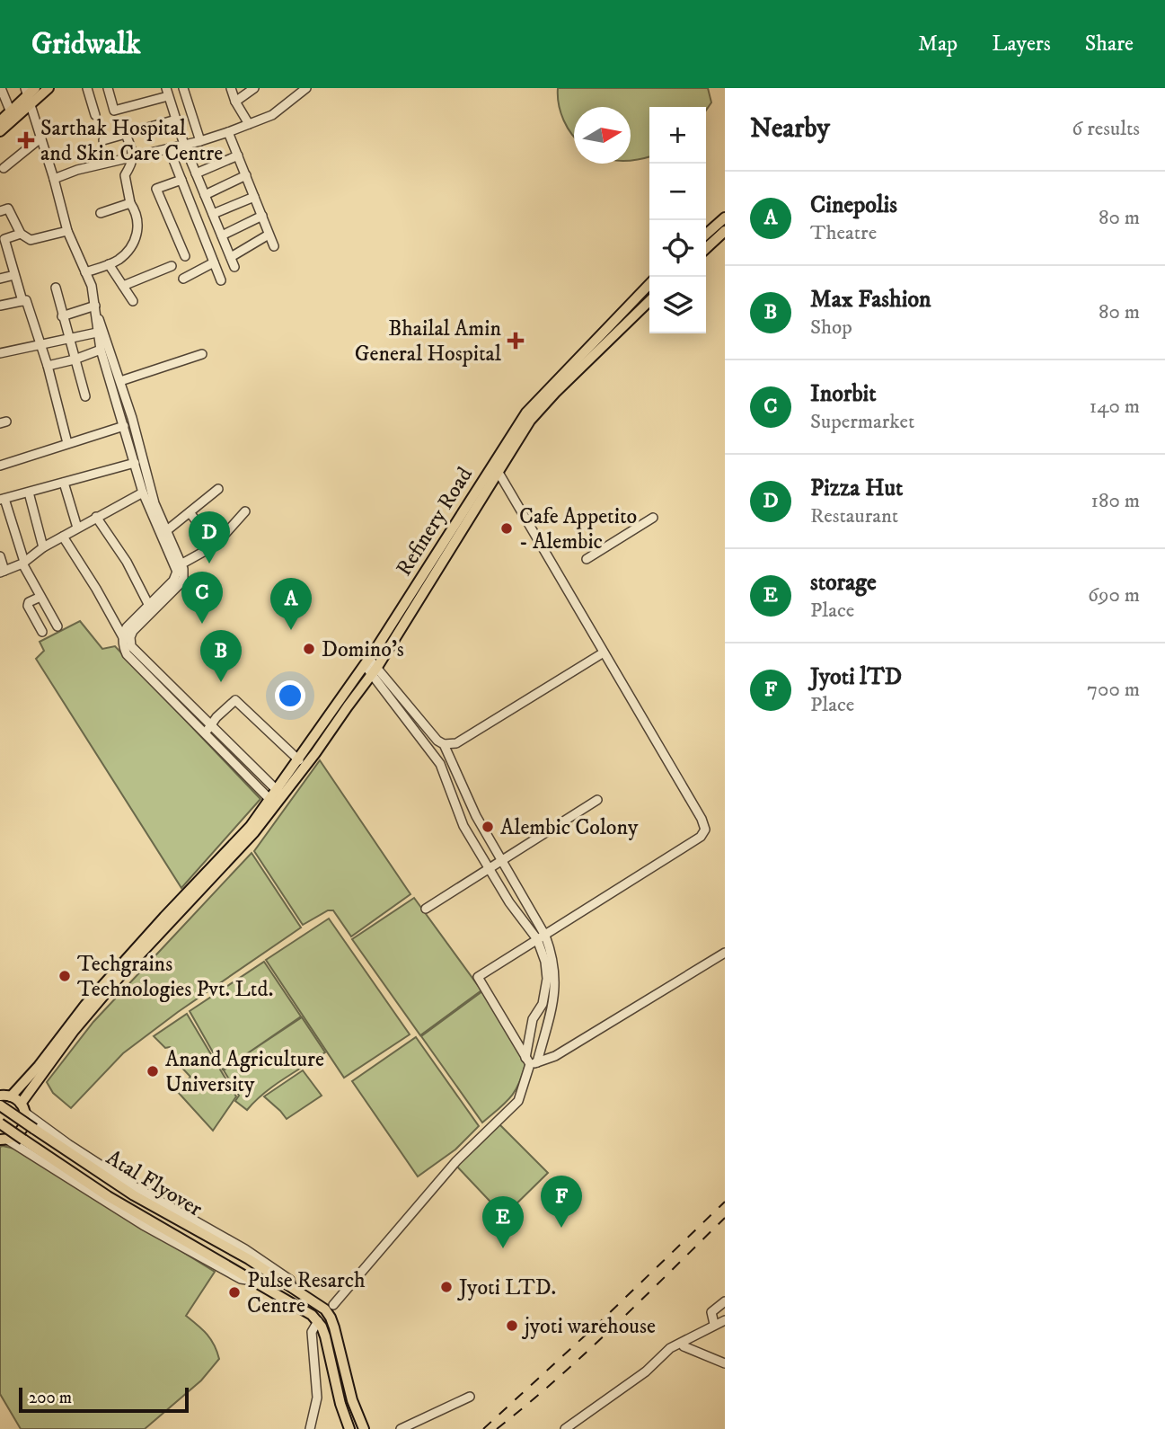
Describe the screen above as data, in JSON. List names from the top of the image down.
{
  "streets": {
    "main road": ["Refinery Road", "Atal Flyover"]
  },
  "places": {
    "health": ["Sarthak Hospital and Skin Care Centre", "Bhailal Amin General Hospital"],
    "other": [
      "Cafe Appetito - Alembic",
      "Domino's",
      "Alembic Colony",
      "Techgrains Technologies Pvt. Ltd.",
      "Anand Agriculture University",
      "Jyoti LTD.",
      "Pulse Resarch Centre",
      "jyoti warehouse"
    ]
  },
  "scale_bar": "200 m",
  "north": "right",
  "page": {
    "header": "Gridwalk",
    "nav": ["Map", "Layers", "Share"],
    "heading": ["Nearby", "6 results"],
    "map_buttons": ["+", "−"],
    "list": [
      {
        "mark": "A",
        "name": "Cinepolis",
        "note": "Theatre",
        "value": "80 m"
      },
      {
        "mark": "B",
        "name": "Max Fashion",
        "note": "Shop",
        "value": "80 m"
      },
      {
        "mark": "C",
        "name": "Inorbit",
        "note": "Supermarket",
        "value": "140 m"
      },
      {
        "mark": "D",
        "name": "Pizza Hut",
        "note": "Restaurant",
        "value": "180 m"
      },
      {
        "mark": "E",
        "name": "storage",
        "note": "Place",
        "value": "690 m"
      },
      {
        "mark": "F",
        "name": "Jyoti lTD",
        "note": "Place",
        "value": "700 m"
      }
    ],
    "pins": [
      "D",
      "C",
      "A",
      "B",
      "F",
      "E"
    ],
    "scale": "200 m"
  }
}
